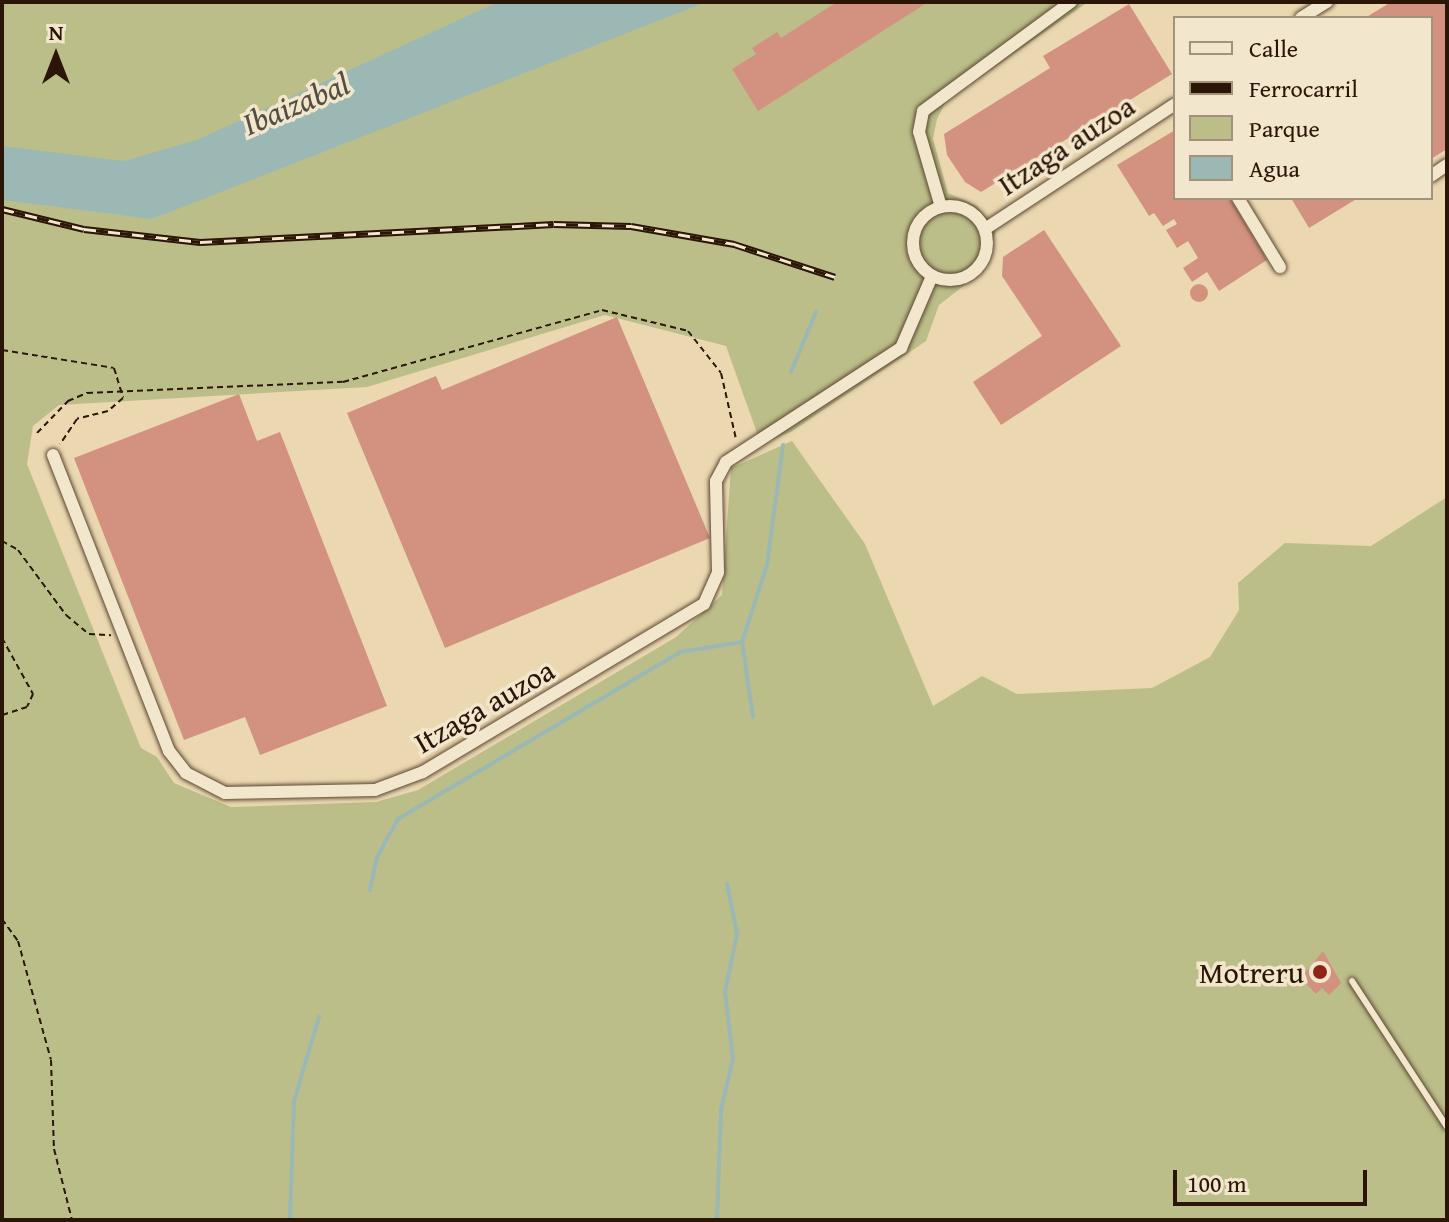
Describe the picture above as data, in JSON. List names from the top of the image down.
{
  "streets": {
    "street": ["Itzaga auzoa"]
  },
  "water": ["Ibaizabal"],
  "places": ["Motreru"],
  "legend": [
    "Calle",
    "Ferrocarril",
    "Parque",
    "Agua"
  ],
  "scale_bar": "100 m",
  "north": "top"
}
